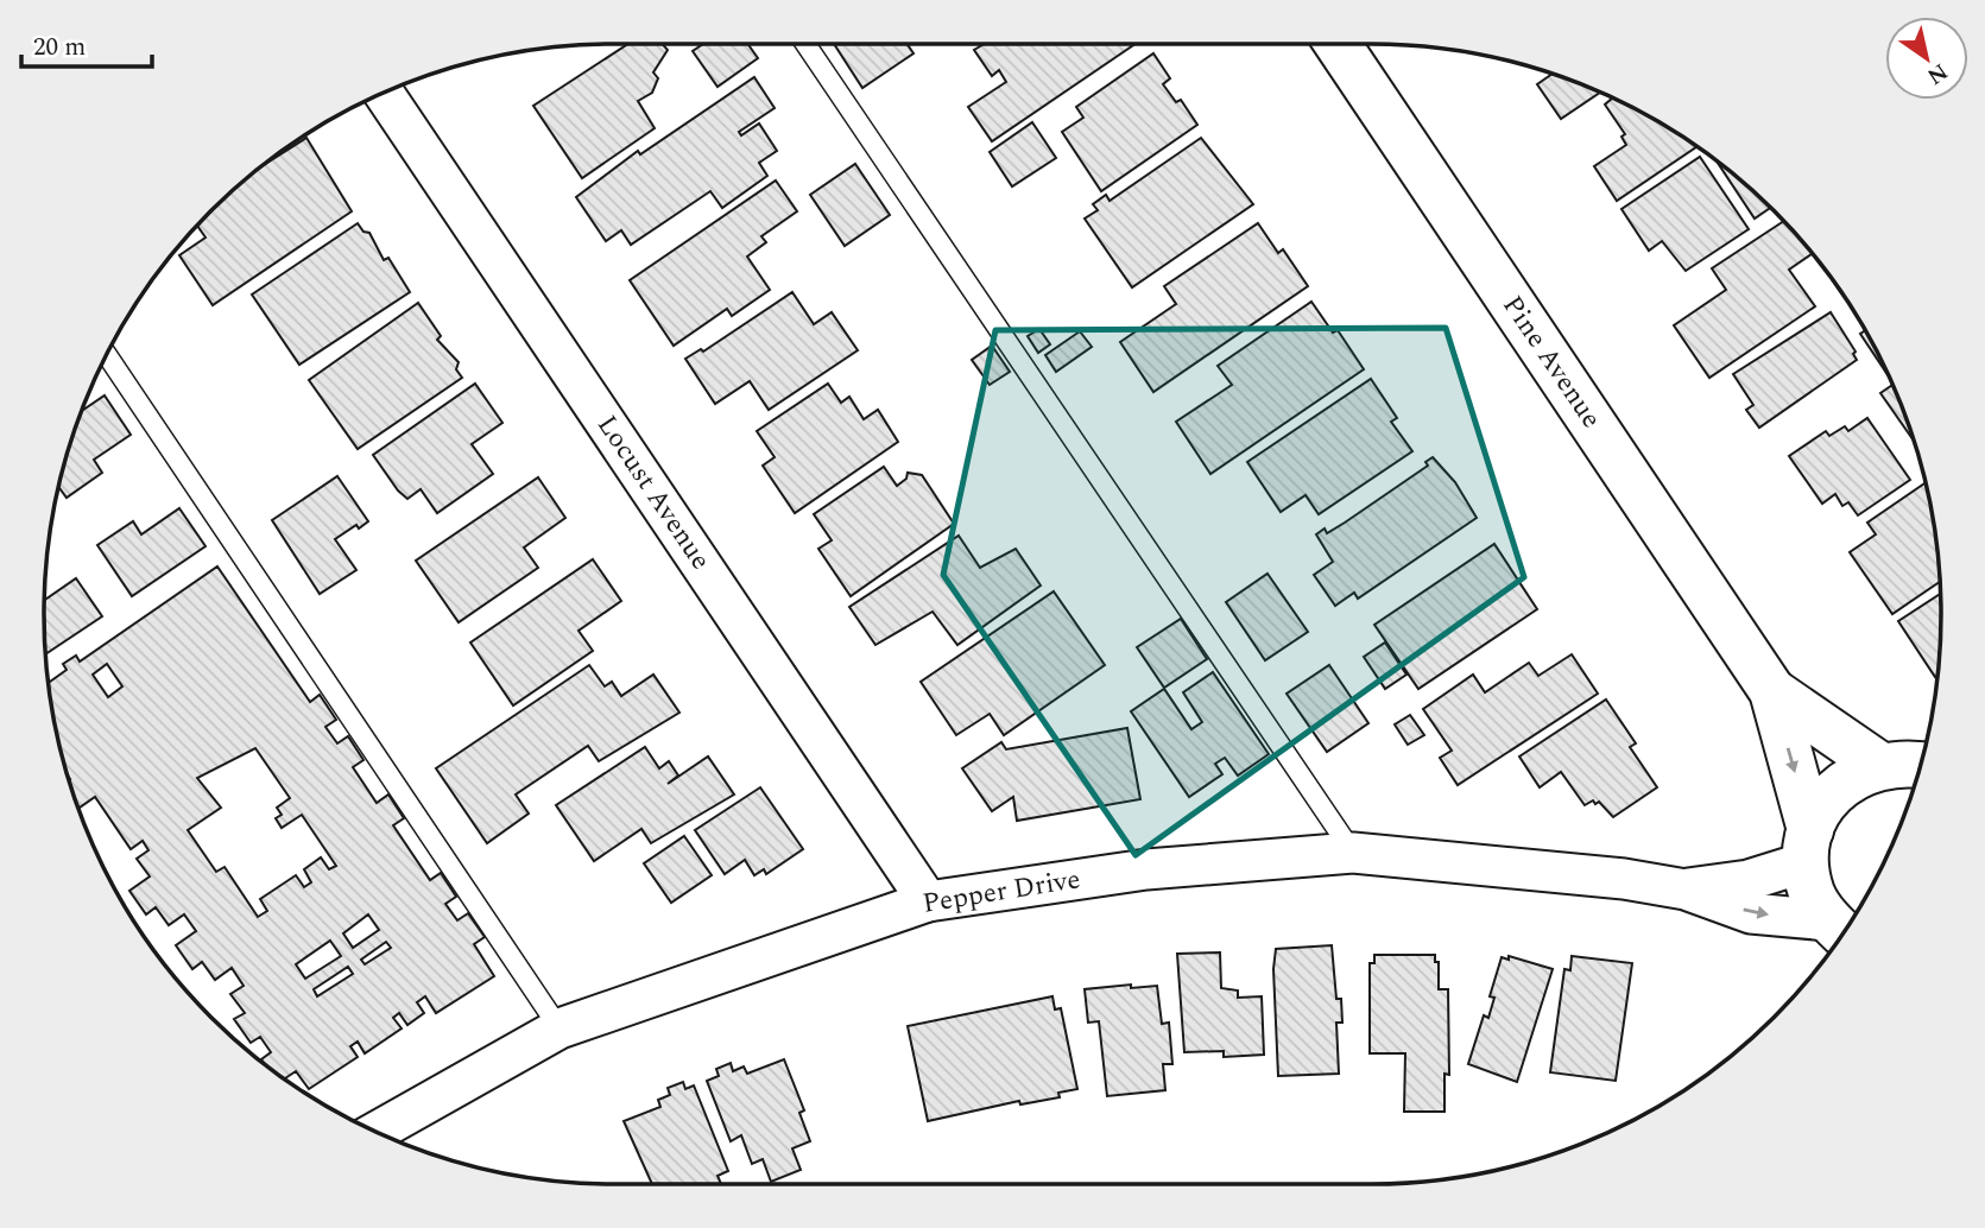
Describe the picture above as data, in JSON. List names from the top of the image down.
{
  "streets": {
    "street": ["Pine Avenue", "Locust Avenue", "Pepper Drive"]
  },
  "crossings": [
    ["Pine Avenue", "Pepper Drive"],
    ["Locust Avenue", "Pepper Drive"]
  ],
  "scale_bar": "20 m",
  "north": "bottom right"
}
